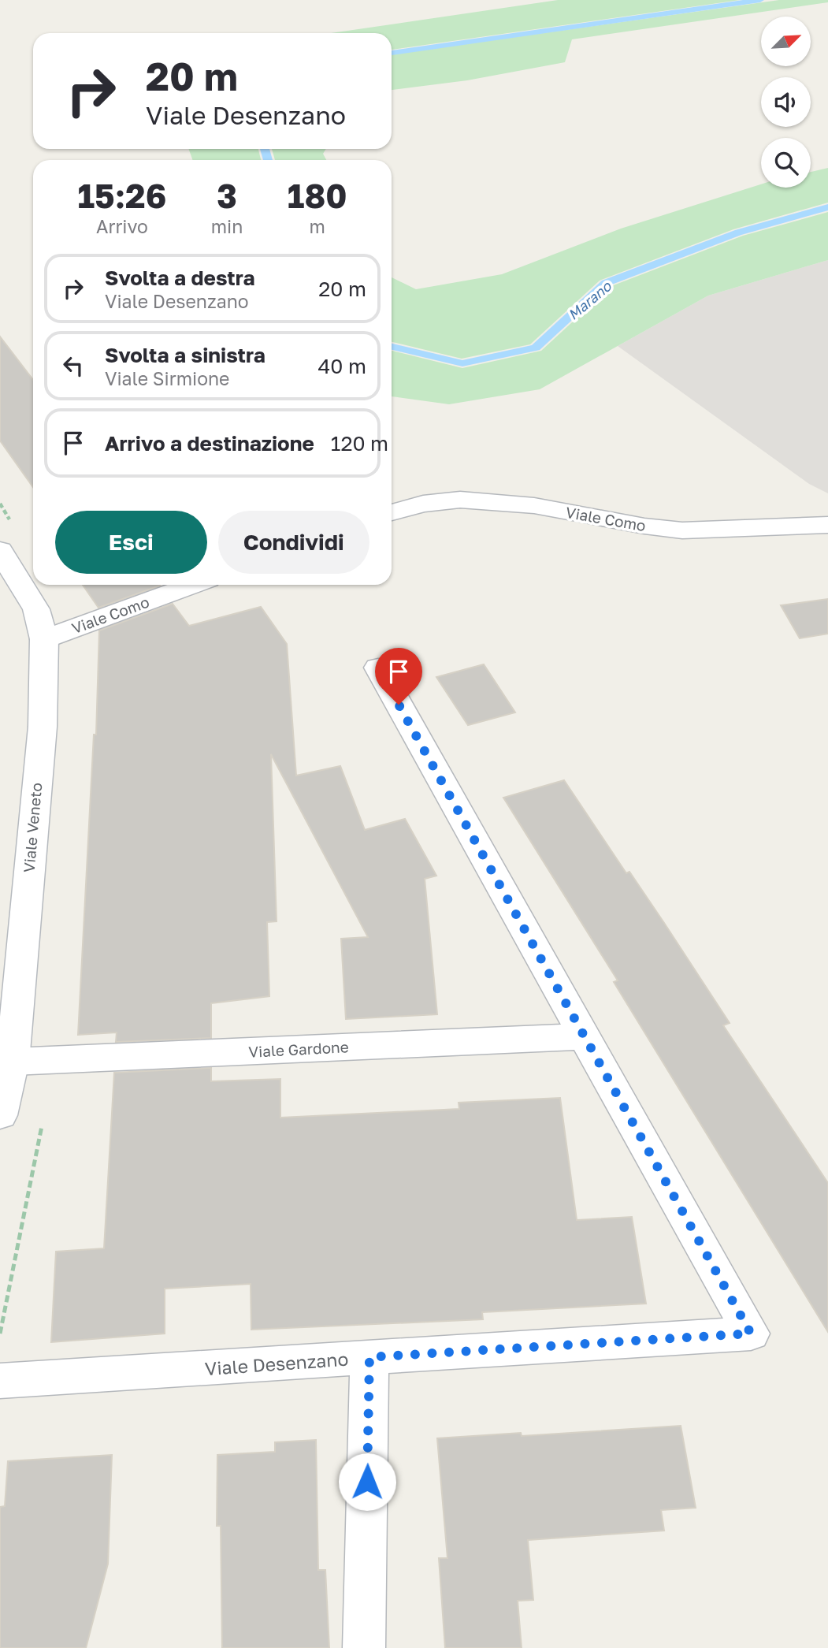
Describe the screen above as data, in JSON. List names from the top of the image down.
{
  "streets": {
    "street": [
      "Viale Como",
      "Viale Veneto",
      "Viale Gardone",
      "Viale Desenzano"
    ]
  },
  "crossings": [
    ["Viale Como", "Viale Veneto"],
    ["Viale Veneto", "Viale Gardone"],
    ["Viale Gardone", "Viale Desenzano"]
  ],
  "water": ["Marano"],
  "north": "top right",
  "page": {
    "turn": ["20 m", "Viale Desenzano"],
    "eta": [
      "15:26",
      "Arrivo",
      "3",
      "min",
      "180",
      "m"
    ],
    "list": [
      {
        "name": "Svolta a destra",
        "note": "Viale Desenzano",
        "value": "20 m"
      },
      {
        "name": "Svolta a sinistra",
        "note": "Viale Sirmione",
        "value": "40 m"
      },
      {
        "name": "Arrivo a destinazione",
        "value": "120 m"
      }
    ],
    "buttons": ["Esci", "Condividi"]
  }
}
